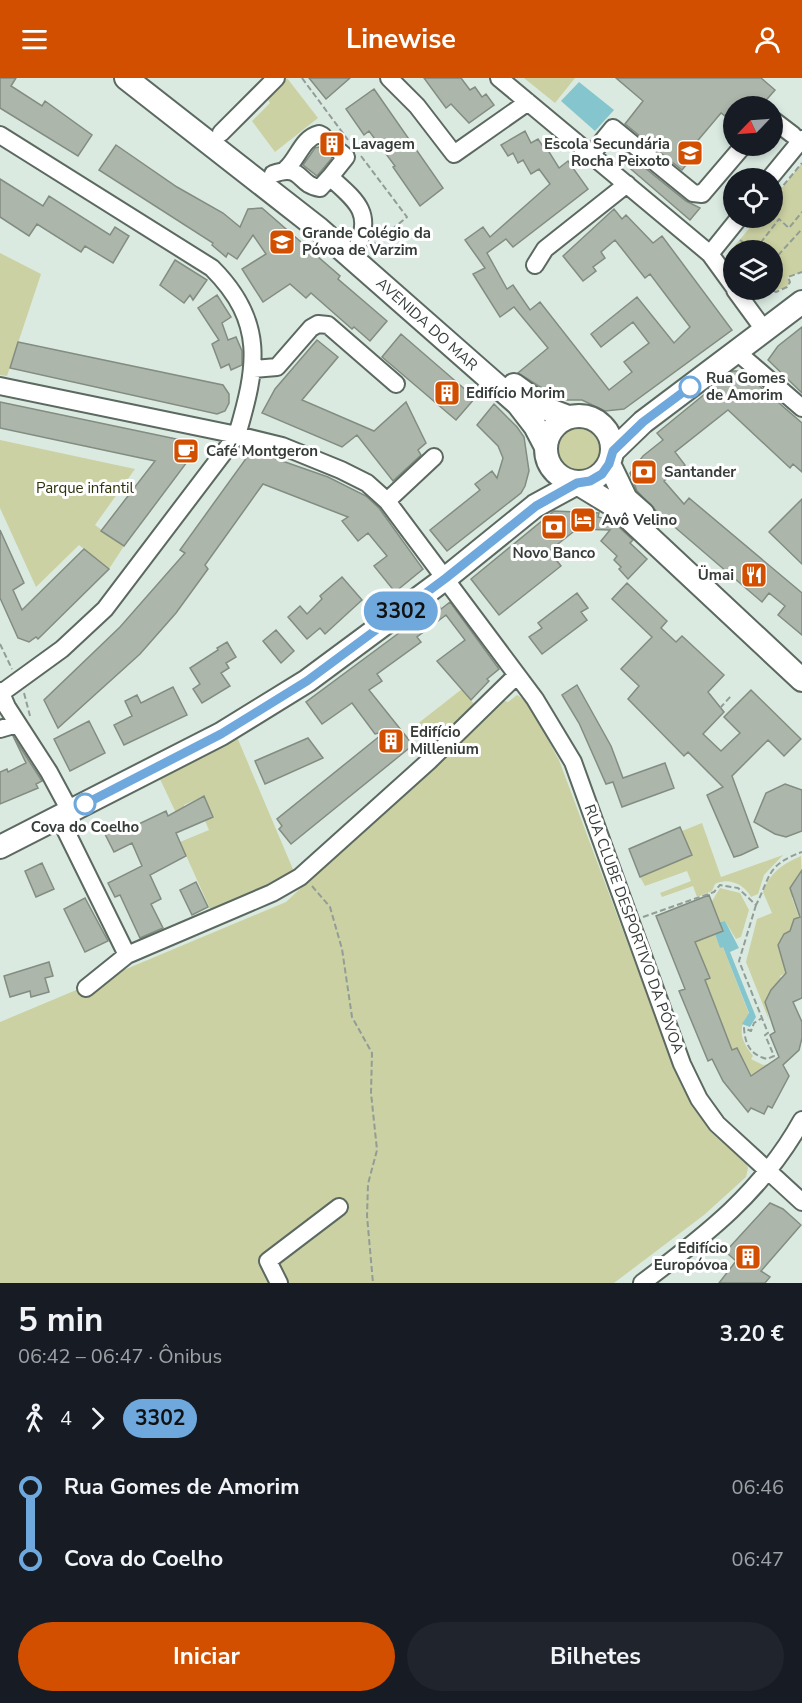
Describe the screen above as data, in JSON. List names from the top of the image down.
{
  "streets": {
    "main road": ["AVENIDA DO MAR"],
    "street": ["RUA CLUBE DESPORTIVO DA PÓVOA"]
  },
  "parks": ["Parque infantil"],
  "places": {
    "building": [
      "Lavagem",
      "Edifício Morim",
      "Edifício Millenium",
      "Edifício Europóvoa"
    ],
    "school or university": ["Escola Secundária Rocha Peixoto", "Grande Colégio da Póvoa de Varzim"],
    "other": ["Rua Gomes de Amorim", "Cova do Coelho"],
    "cafe": ["Café Montgeron"],
    "bank": ["Santander", "Novo Banco"],
    "hotel": ["Avô Velino"],
    "restaurant": ["Ümai"]
  },
  "lines": ["bus line 3302"],
  "north": "bottom left",
  "page": {
    "header": "Linewise",
    "on_map": "3302",
    "heading": ["5 min", "06:42 – 06:47 · Ônibus", "3.20 €"],
    "legs": ["4", "3302"],
    "list": [
      {
        "name": "Rua Gomes de Amorim",
        "value": "06:46"
      },
      {
        "name": "Cova do Coelho",
        "value": "06:47"
      }
    ],
    "buttons": ["Iniciar", "Bilhetes"]
  }
}
